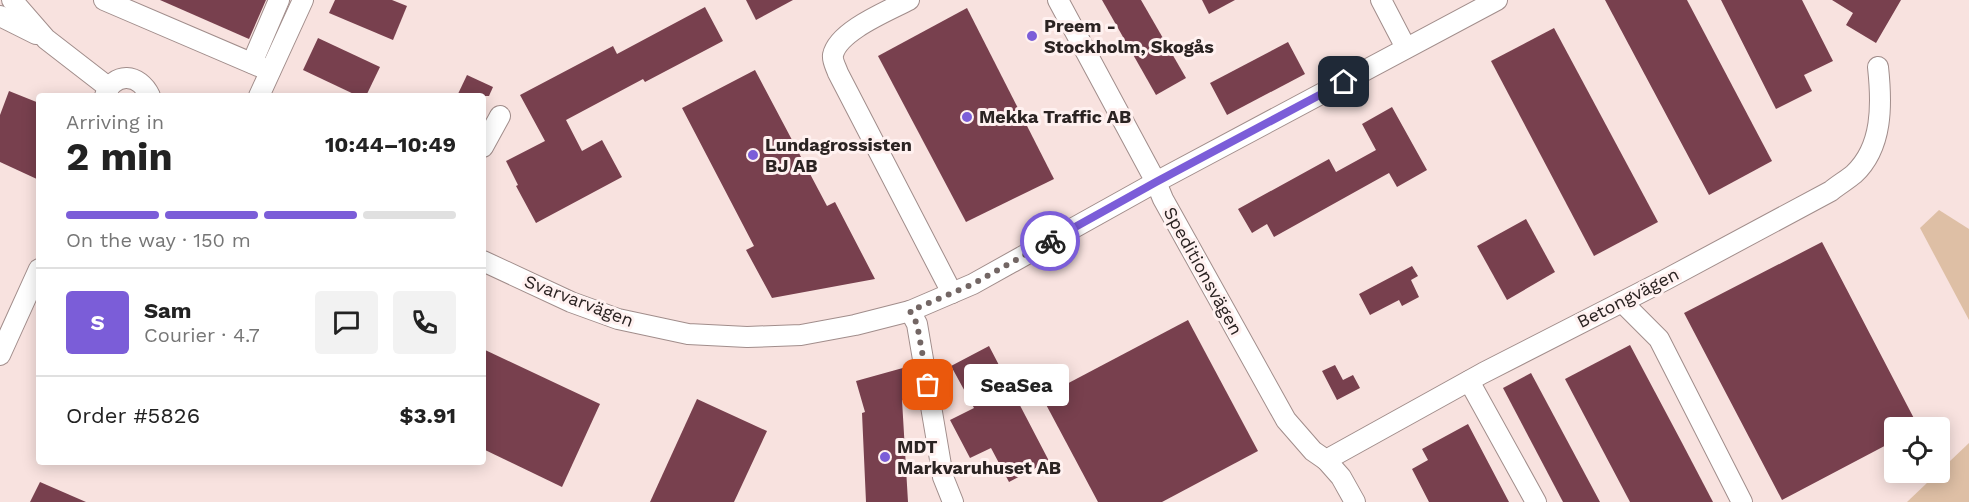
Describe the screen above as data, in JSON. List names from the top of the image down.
{
  "streets": {
    "street": ["Speditionsvägen", "Betongvägen", "Svarvarvägen"]
  },
  "crossings": [
    ["Speditionsvägen", "Betongvägen"],
    ["Speditionsvägen", "Svarvarvägen"]
  ],
  "places": [
    "Preem - Stockholm, Skogås",
    "Mekka Traffic AB",
    "Lundagrossisten BJ AB",
    "SeaSea",
    "MDT Markvaruhuset AB"
  ],
  "page": {
    "heading": ["2 min", "Arriving in", "10:44–10:49"],
    "panel": [
      "Sam",
      "Courier · 4.7",
      "Order #5826",
      "$3.91"
    ],
    "bar": "On the way · 150 m",
    "round": "S",
    "bubble": "SeaSea"
  }
}
